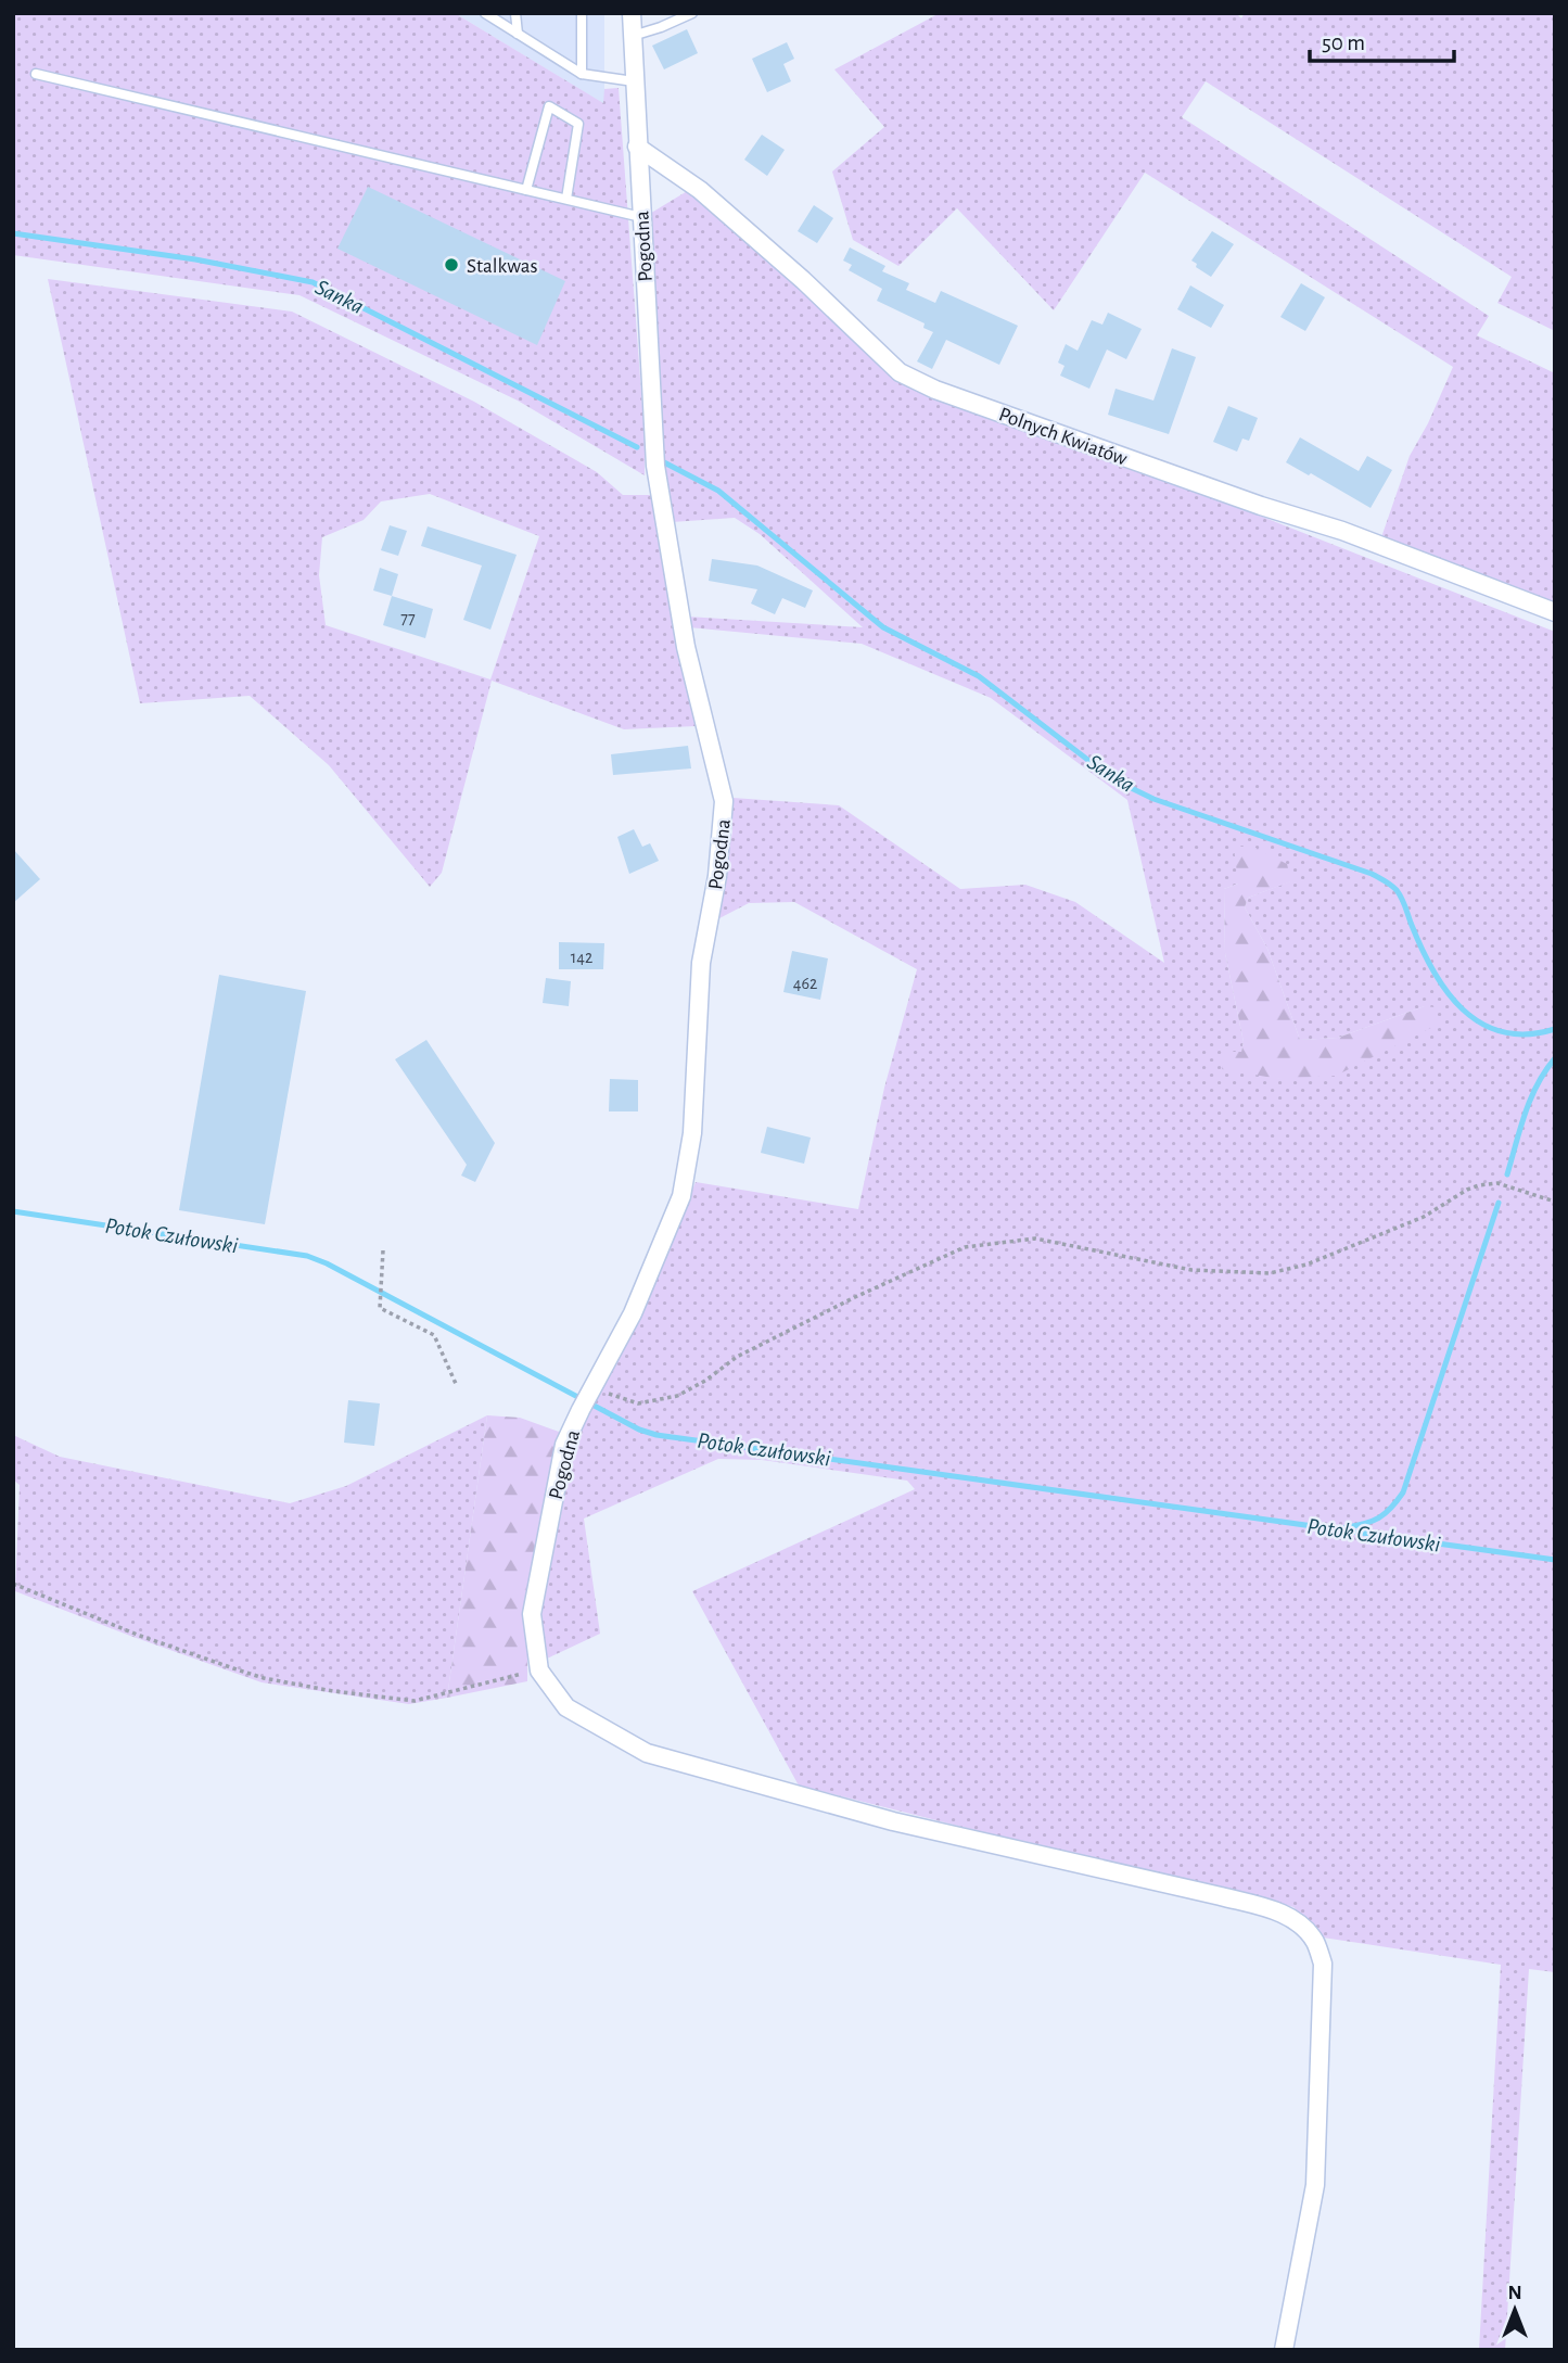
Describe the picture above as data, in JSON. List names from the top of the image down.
{
  "streets": {
    "street": ["Pogodna", "Polnych Kwiatów"]
  },
  "crossings": [
    ["Pogodna", "Polnych Kwiatów"]
  ],
  "water": ["Sanka", "Potok Czułowski"],
  "places": ["Stalkwas"],
  "house_numbers": ["77", "142", "462"],
  "scale_bar": "50 m",
  "north": "top"
}
